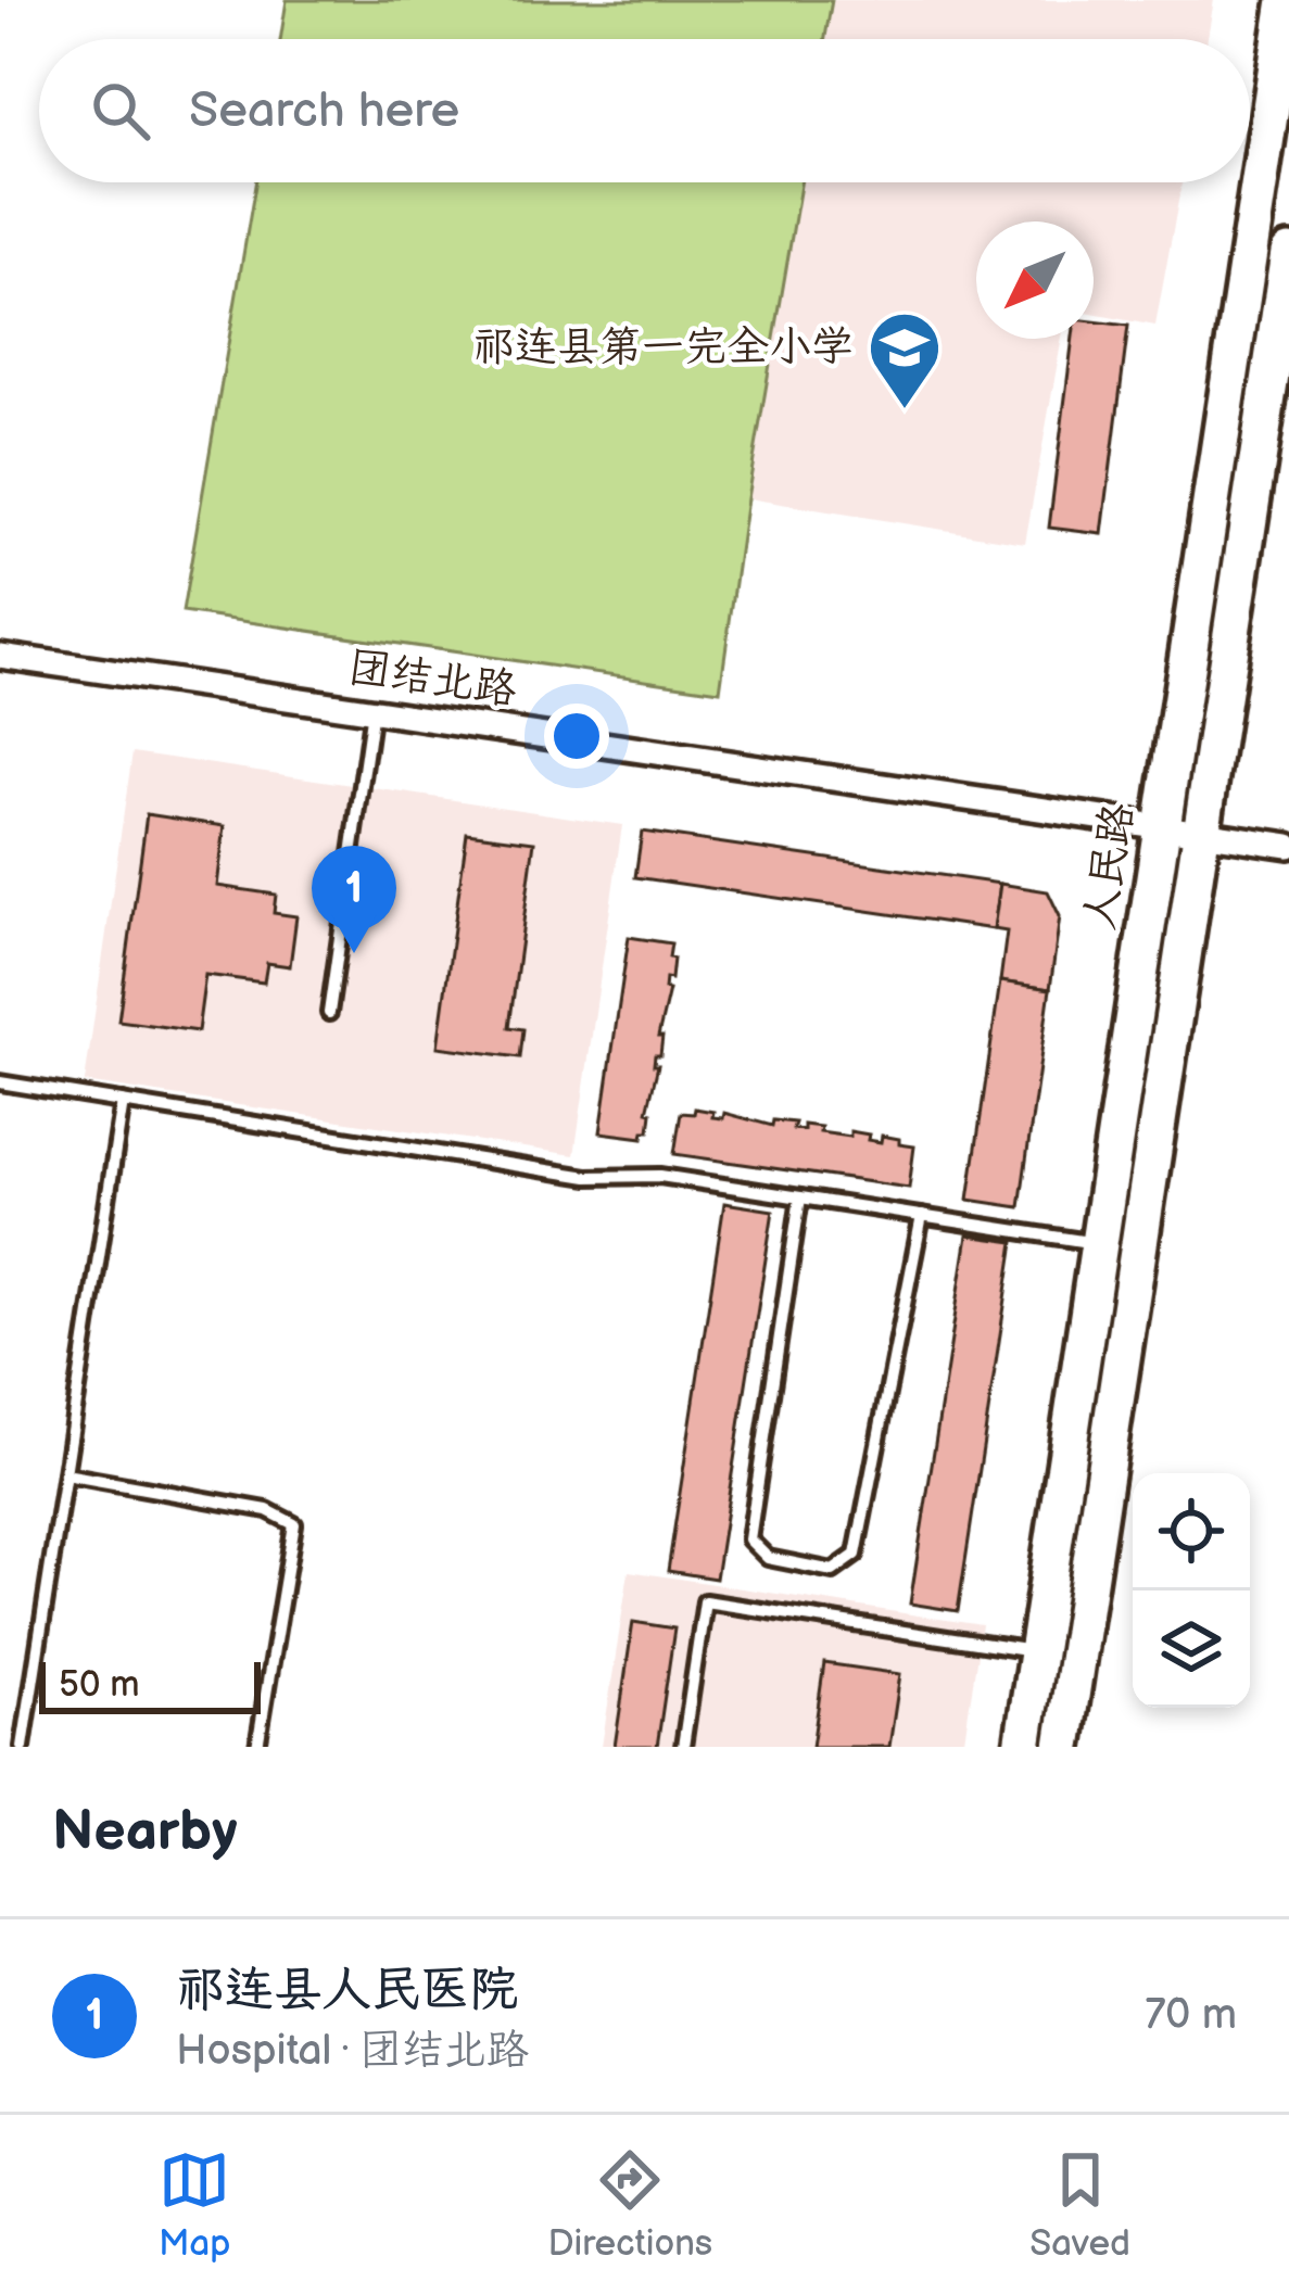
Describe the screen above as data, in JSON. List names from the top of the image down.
{
  "streets": {
    "main road": ["人民路"],
    "street": ["团结北路"]
  },
  "crossings": [
    ["团结北路", "人民路"]
  ],
  "places": {
    "school or university": ["祁连县第一完全小学"]
  },
  "scale_bar": "50 m",
  "north": "bottom left",
  "page": {
    "search": "Search here",
    "pins": "1",
    "scale": "50 m",
    "heading": "Nearby",
    "list": [
      {
        "mark": "1",
        "name": "祁连县人民医院",
        "note": "Hospital · 团结北路",
        "value": "70 m"
      }
    ],
    "nav": ["Map", "Directions", "Saved"]
  }
}
